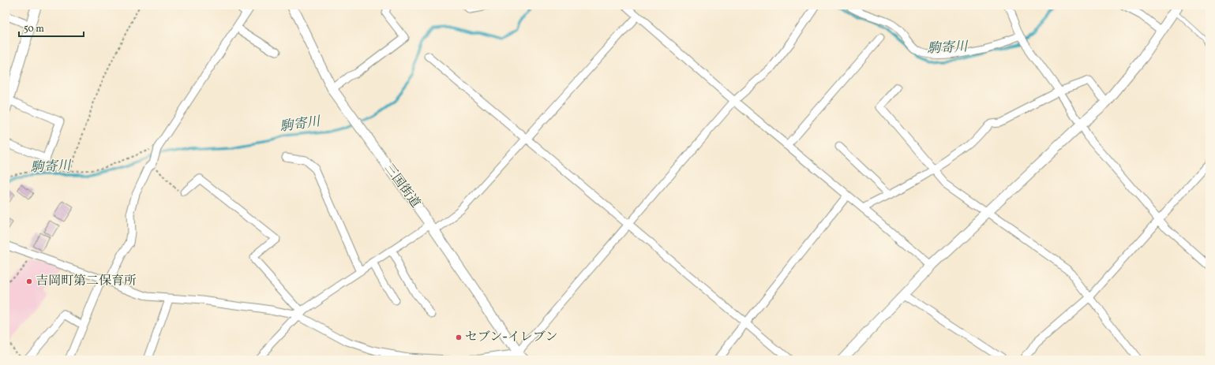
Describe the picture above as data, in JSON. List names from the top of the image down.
{
  "streets": {
    "street": ["三国街道"]
  },
  "water": ["駒寄川"],
  "places": ["吉岡町第二保育所", "セブン-イレブン"],
  "scale_bar": "50 m"
}
